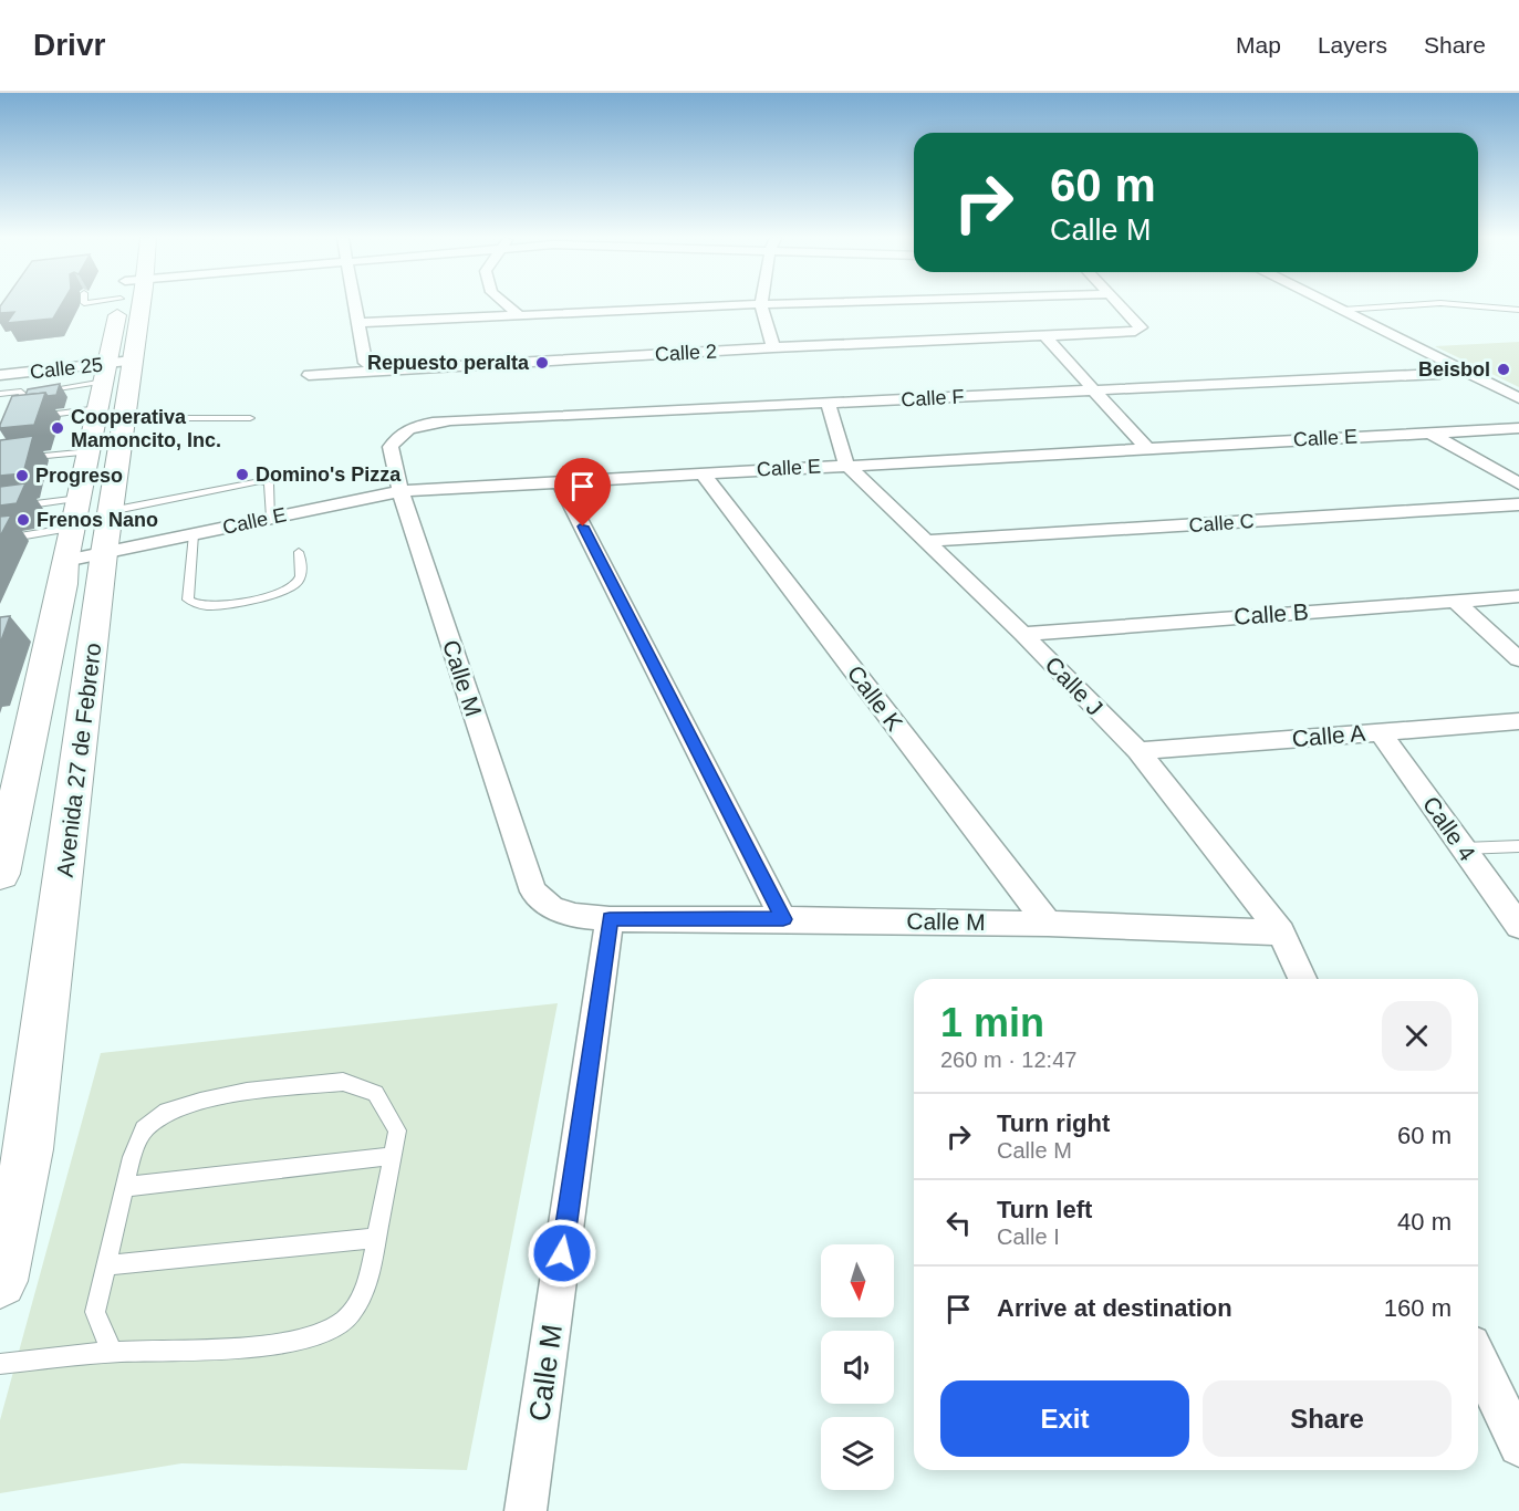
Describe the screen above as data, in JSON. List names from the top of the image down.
{
  "streets": {
    "main road": ["Avenida 27 de Febrero"],
    "street": [
      "Calle 2",
      "Calle 25",
      "Calle F",
      "Calle E",
      "Calle C",
      "Calle B",
      "Calle M",
      "Calle J",
      "Calle K",
      "Calle A",
      "Calle 4"
    ]
  },
  "crossings": [
    ["Calle 25", "Avenida 27 de Febrero"],
    ["Calle F", "Calle M"],
    ["Calle F", "Calle J"],
    ["Calle E", "Calle M"],
    ["Calle E", "Calle J"],
    ["Calle E", "Calle K"],
    ["Calle E", "Avenida 27 de Febrero"],
    ["Calle C", "Calle J"],
    ["Calle B", "Calle J"],
    ["Calle M", "Calle J"],
    ["Calle M", "Calle K"],
    ["Calle J", "Calle A"],
    ["Calle A", "Calle 4"]
  ],
  "places": [
    "Repuesto peralta",
    "Beisbol",
    "Cooperativa Mamoncito, Inc.",
    "Domino's Pizza",
    "Progreso",
    "Frenos Nano"
  ],
  "north": "bottom",
  "page": {
    "header": "Drivr",
    "nav": ["Map", "Layers", "Share"],
    "turn": ["60 m", "Calle M"],
    "heading": ["1 min", "260 m · 12:47"],
    "list": [
      {
        "name": "Turn right",
        "note": "Calle M",
        "value": "60 m"
      },
      {
        "name": "Turn left",
        "note": "Calle I",
        "value": "40 m"
      },
      {
        "name": "Arrive at destination",
        "value": "160 m"
      }
    ],
    "buttons": ["Exit", "Share"]
  }
}
